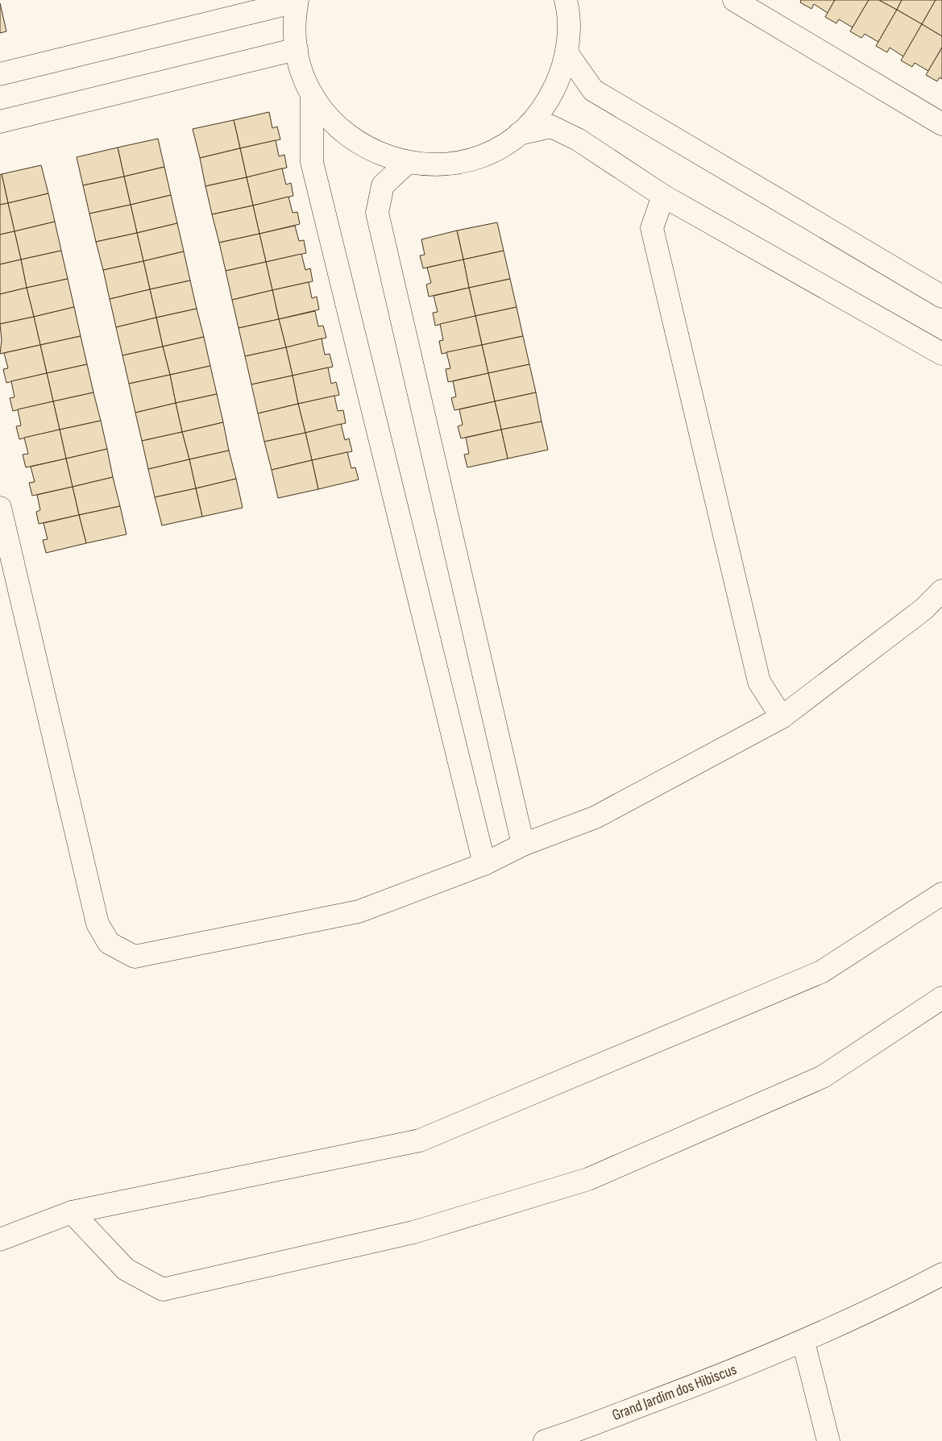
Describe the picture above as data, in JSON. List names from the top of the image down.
{
  "streets": {
    "street": ["Grand Jardim dos Hibiscus"]
  }
}
